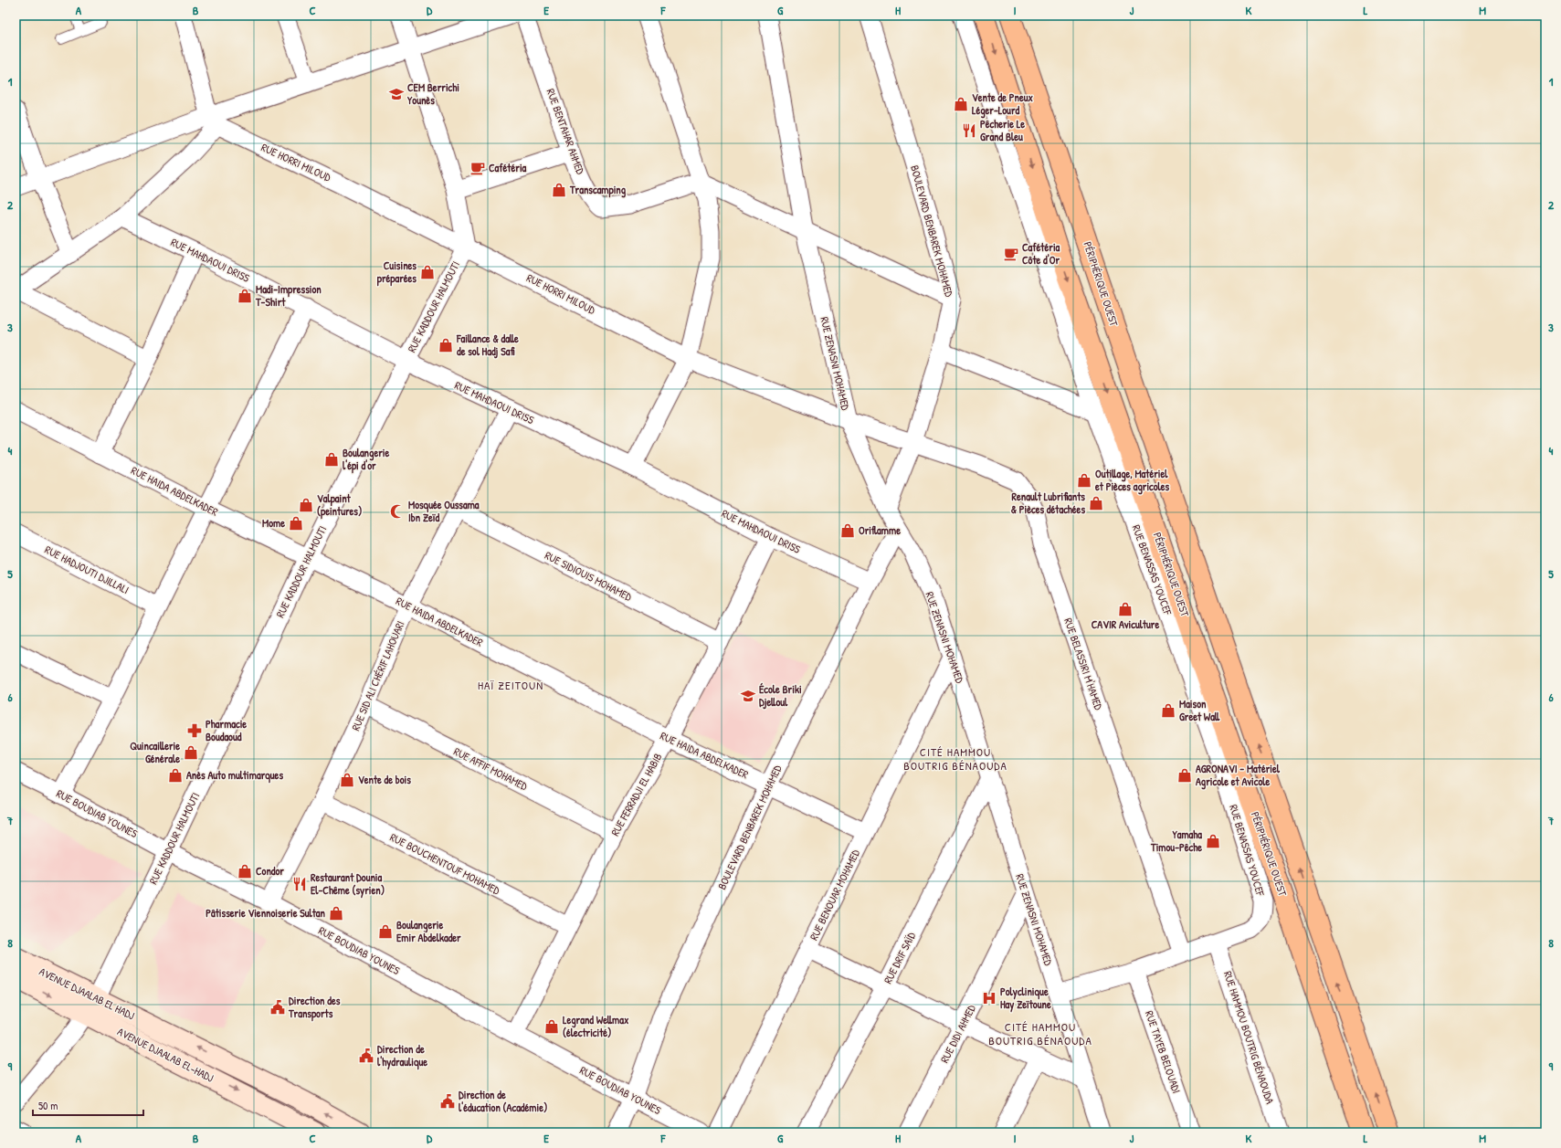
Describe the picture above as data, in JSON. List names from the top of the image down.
{
  "streets": {
    "highway": ["PÉRIPHÉRIQUE OUEST"],
    "main road": ["AVENUE DJAALAB EL HADJ", "AVENUE DJAALAB EL-HADJ"],
    "street": [
      "RUE BENTAHAR AHMED",
      "RUE HORRI MILOUD",
      "BOULEVARD BENBAREK MOHAMED",
      "RUE MAHDAOUI DRISS",
      "RUE KADDOUR HALMOUTI",
      "RUE ZENASNI MOHAMED",
      "RUE HAIDA ABDELKADER",
      "RUE HADJOUTI DJILLALI",
      "RUE BENASSAS YOUCEF",
      "RUE SIDIOUIS MOHAMED",
      "RUE BELASSIRI M'HAMED",
      "RUE SID ALI CHÉRIF LAHOUARI",
      "RUE AFFIF MOHAMED",
      "RUE FERRADJI EL HABIB",
      "RUE BOUDIAB YOUNES",
      "RUE BOUCHENTOUF MOHAMED",
      "RUE BENOUAR MOHAMED",
      "RUE DRIF SAÏD",
      "RUE DIDI AHMED",
      "RUE HAMMOU BOUTRIG BÉNAOUDA",
      "RUE TAYEB BELOUADI"
    ]
  },
  "crossings": [
    ["RUE HORRI MILOUD", "BOULEVARD BENBAREK MOHAMED"],
    ["RUE HORRI MILOUD", "RUE KADDOUR HALMOUTI"],
    ["RUE HORRI MILOUD", "RUE ZENASNI MOHAMED"],
    ["RUE HORRI MILOUD", "RUE BELASSIRI M'HAMED"],
    ["BOULEVARD BENBAREK MOHAMED", "RUE MAHDAOUI DRISS"],
    ["BOULEVARD BENBAREK MOHAMED", "RUE ZENASNI MOHAMED"],
    ["BOULEVARD BENBAREK MOHAMED", "RUE HAIDA ABDELKADER"],
    ["BOULEVARD BENBAREK MOHAMED", "RUE BELASSIRI M'HAMED"],
    ["BOULEVARD BENBAREK MOHAMED", "RUE BOUDIAB YOUNES"],
    ["RUE MAHDAOUI DRISS", "RUE KADDOUR HALMOUTI"],
    ["RUE MAHDAOUI DRISS", "RUE SID ALI CHÉRIF LAHOUARI"],
    ["RUE MAHDAOUI DRISS", "RUE FERRADJI EL HABIB"],
    ["RUE KADDOUR HALMOUTI", "RUE HAIDA ABDELKADER"],
    ["RUE KADDOUR HALMOUTI", "RUE BOUDIAB YOUNES"],
    ["RUE KADDOUR HALMOUTI", "AVENUE DJAALAB EL HADJ"],
    ["RUE KADDOUR HALMOUTI", "AVENUE DJAALAB EL-HADJ"],
    ["RUE ZENASNI MOHAMED", "RUE BENASSAS YOUCEF"],
    ["RUE ZENASNI MOHAMED", "RUE BENOUAR MOHAMED"],
    ["RUE ZENASNI MOHAMED", "RUE DRIF SAÏD"],
    ["RUE ZENASNI MOHAMED", "RUE DIDI AHMED"],
    ["RUE HAIDA ABDELKADER", "RUE SID ALI CHÉRIF LAHOUARI"],
    ["RUE HAIDA ABDELKADER", "RUE FERRADJI EL HABIB"],
    ["RUE HAIDA ABDELKADER", "RUE BENOUAR MOHAMED"],
    ["RUE BENASSAS YOUCEF", "RUE BELASSIRI M'HAMED"],
    ["RUE BENASSAS YOUCEF", "RUE HAMMOU BOUTRIG BÉNAOUDA"],
    ["RUE BENASSAS YOUCEF", "RUE TAYEB BELOUADI"],
    ["RUE SIDIOUIS MOHAMED", "RUE SID ALI CHÉRIF LAHOUARI"],
    ["RUE SIDIOUIS MOHAMED", "RUE FERRADJI EL HABIB"],
    ["RUE SID ALI CHÉRIF LAHOUARI", "RUE AFFIF MOHAMED"],
    ["RUE SID ALI CHÉRIF LAHOUARI", "RUE BOUDIAB YOUNES"],
    ["RUE SID ALI CHÉRIF LAHOUARI", "RUE BOUCHENTOUF MOHAMED"],
    ["RUE AFFIF MOHAMED", "RUE FERRADJI EL HABIB"],
    ["RUE FERRADJI EL HABIB", "RUE BOUDIAB YOUNES"],
    ["RUE FERRADJI EL HABIB", "RUE BOUCHENTOUF MOHAMED"],
    ["AVENUE DJAALAB EL HADJ", "AVENUE DJAALAB EL-HADJ"]
  ],
  "districts": ["HAÏ ZEITOUN", "CITÉ HAMMOU BOUTRIG BÉNAOUDA", "CITÉ HAMMOU BOUTRIG BÉNAOUDA"],
  "places": {
    "school or university": ["CEM Berrichi Younès", "École Briki Djelloul"],
    "shop": [
      "Vente de Pneux Léger-Lourd",
      "Transcamping",
      "Cuisines préparées",
      "Madi-Impression T-Shirt",
      "Faillance & dalle de sol Hadj Safi",
      "Boulangerie l'épi d'or",
      "Outillage, Matériel et Pièces agricoles",
      "Renault Lubrifiants & Pièces détachées",
      "Valpaint (peintures)",
      "Mome",
      "Oriflamme",
      "CAVIR Aviculture",
      "Maison Greet Wall",
      "Quincaillerie Générale",
      "Anès Auto multimarques",
      "AGRONAVI - Matériel Agricole et Avicole",
      "Vente de bois",
      "Yamaha Timou-Pêche",
      "Condor",
      "Pâtisserie Viennoiserie Sultan",
      "Boulangerie Emir Abdelkader",
      "Legrand Wellmax (électricité)"
    ],
    "restaurant": ["Pêcherie Le Grand Bleu", "Restaurant Dounia El-Chême (syrien)"],
    "cafe": ["Cafétéria", "Cafétéria Côte d'Or"],
    "mosque": ["Mosquée Oussama Ibn Zeïd"],
    "pharmacy": ["Pharmacie Boudaoud"],
    "hospital": ["Polyclinique Hay Zeïtoune"],
    "public building": ["Direction des Transports", "Direction de l'hydraulique", "Direction de l'éducation (Académie)"]
  },
  "scale_bar": "50 m",
  "grid": {
    "columns": [
      "A",
      "B",
      "C",
      "D",
      "E",
      "F",
      "G",
      "H",
      "I",
      "J",
      "K",
      "L",
      "M"
    ],
    "rows": [
      "1",
      "2",
      "3",
      "4",
      "5",
      "6",
      "7",
      "8",
      "9"
    ]
  }
}
